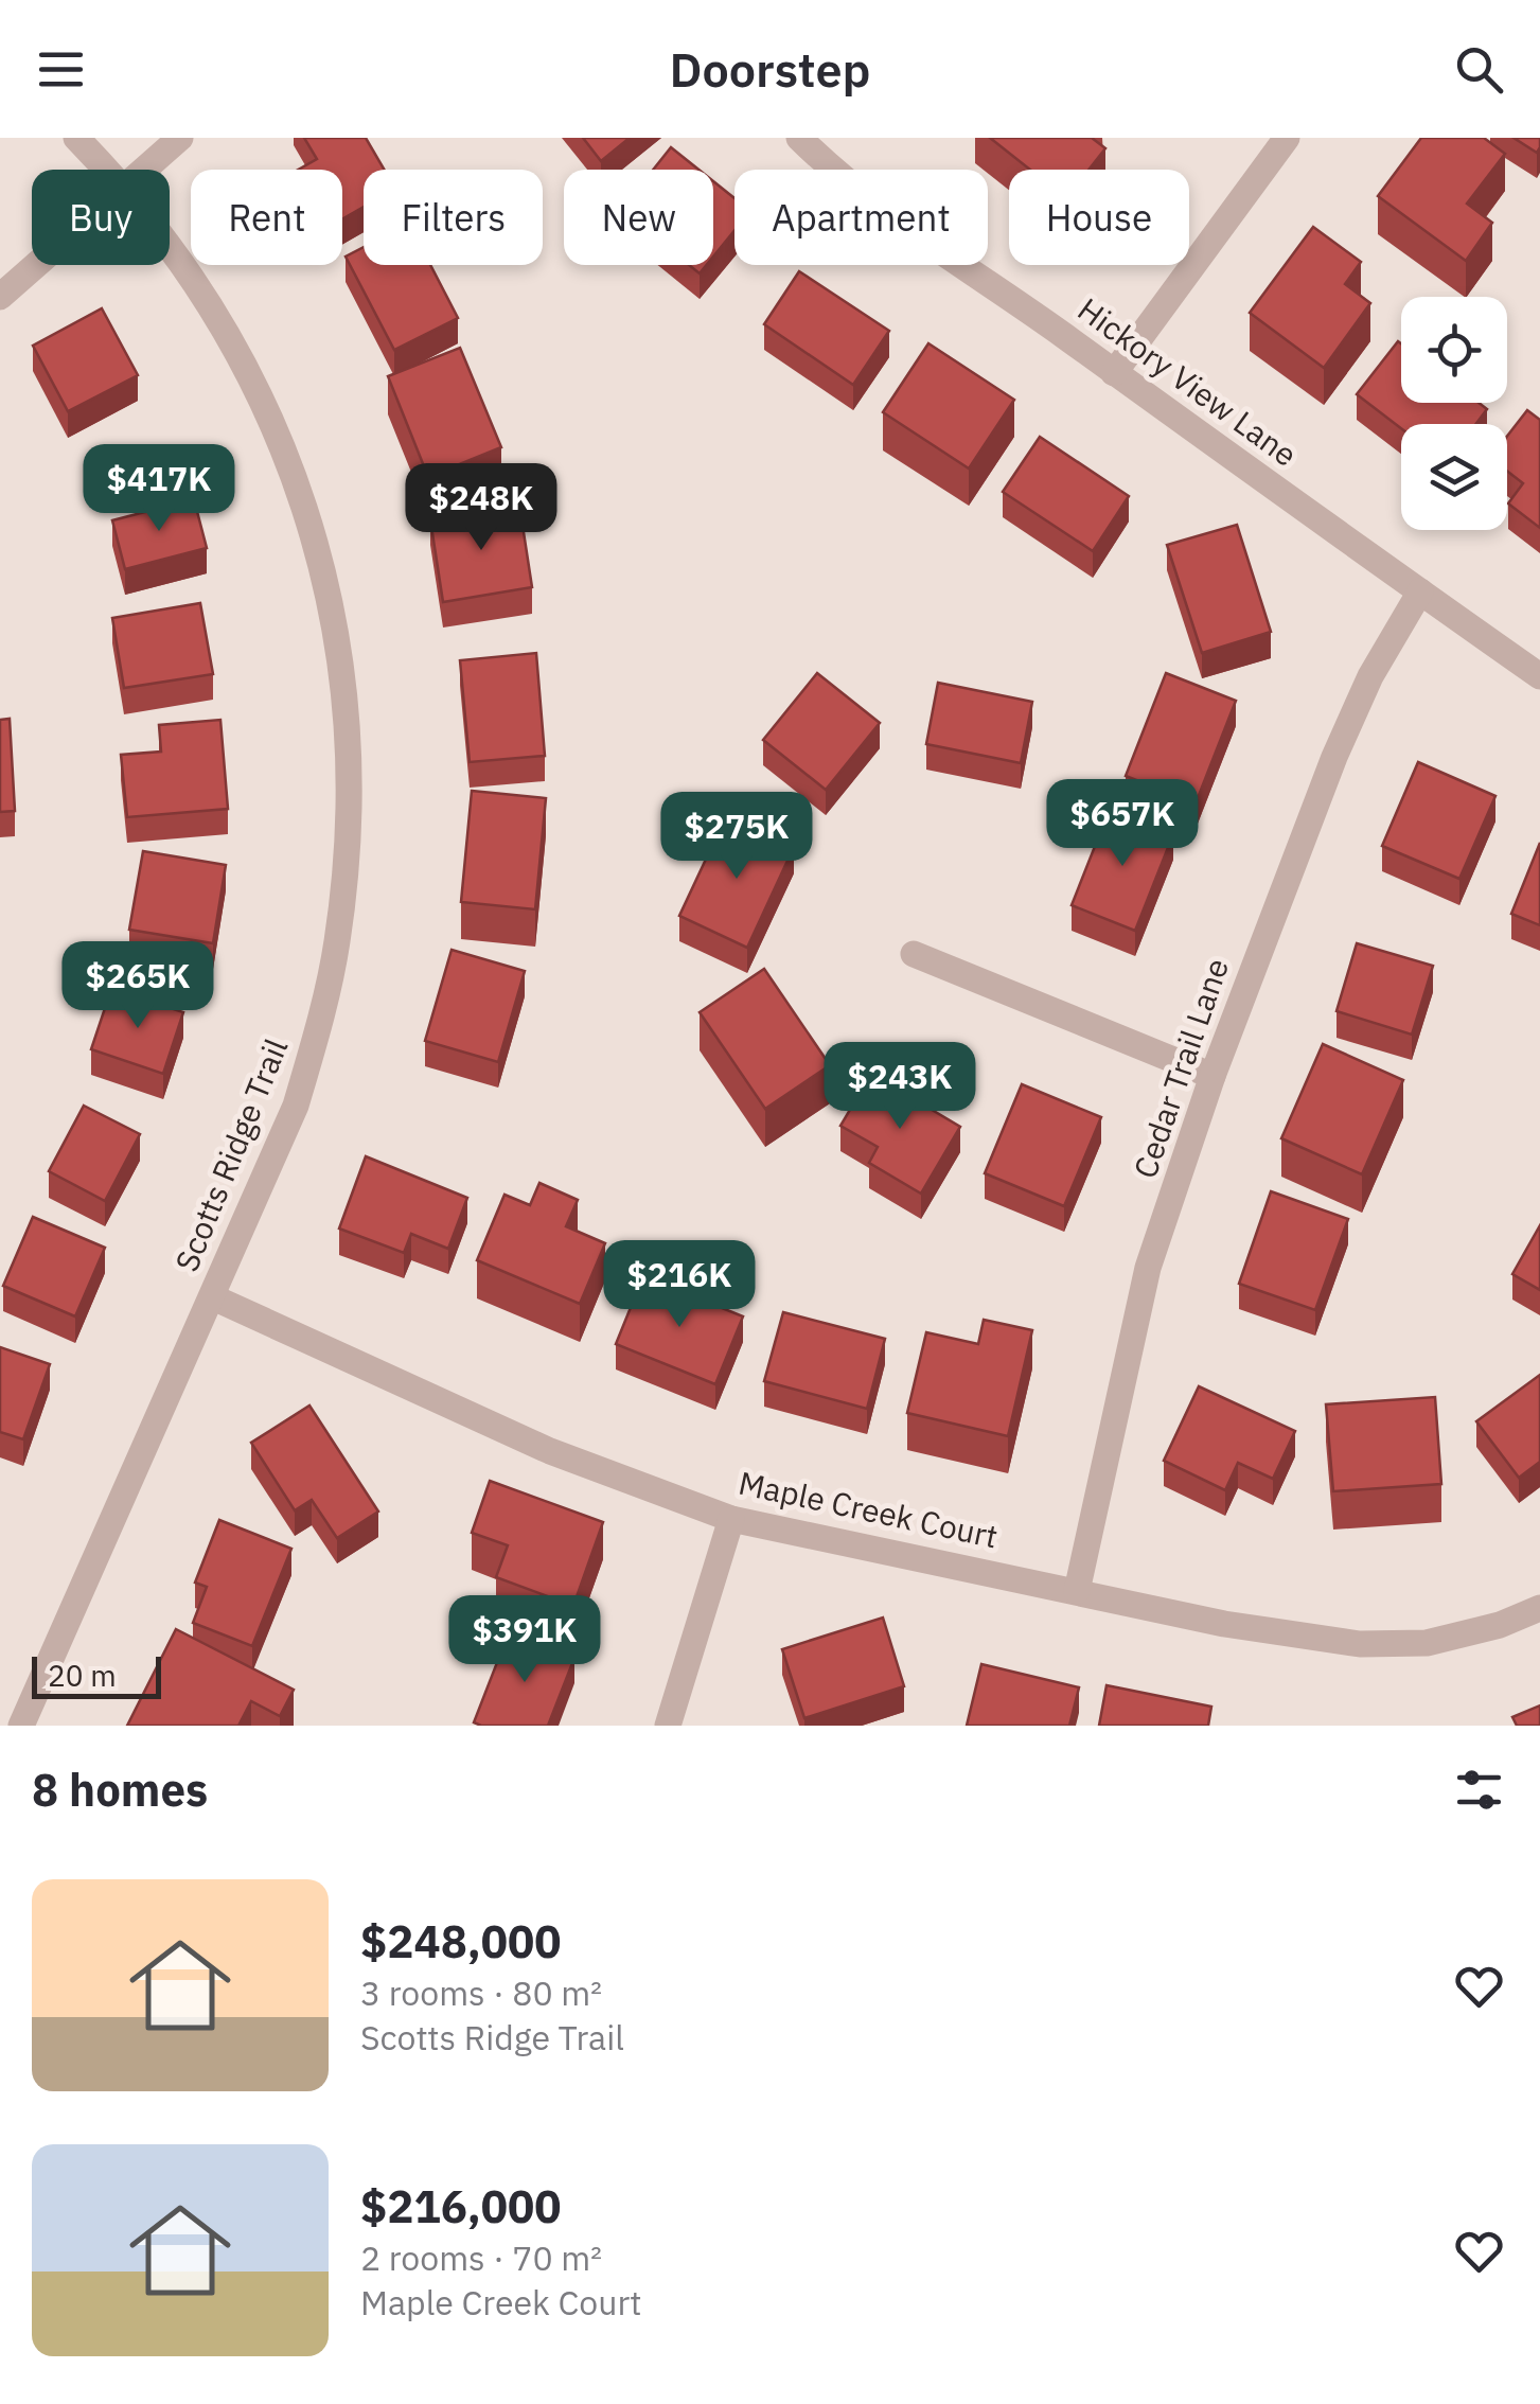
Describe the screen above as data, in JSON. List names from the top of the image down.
{
  "streets": {
    "street": [
      "Hickory View Lane",
      "Cedar Trail Lane",
      "Scotts Ridge Trail",
      "Maple Creek Court"
    ]
  },
  "crossings": [
    ["Hickory View Lane", "Cedar Trail Lane"],
    ["Cedar Trail Lane", "Maple Creek Court"],
    ["Scotts Ridge Trail", "Maple Creek Court"]
  ],
  "scale_bar": "20 m",
  "page": {
    "header": "Doorstep",
    "chip": [
      "Buy",
      "Rent",
      "Filters",
      "New",
      "Apartment",
      "House"
    ],
    "price": [
      "$417K",
      "$248K",
      "$657K",
      "$275K",
      "$265K",
      "$243K",
      "$216K",
      "$391K"
    ],
    "scale": "20 m",
    "heading": "8 homes",
    "list": [
      {
        "name": "$248,000",
        "note": "3 rooms · 80 m² · Scotts Ridge Trail"
      },
      {
        "name": "$216,000",
        "note": "2 rooms · 70 m² · Maple Creek Court"
      }
    ]
  }
}
